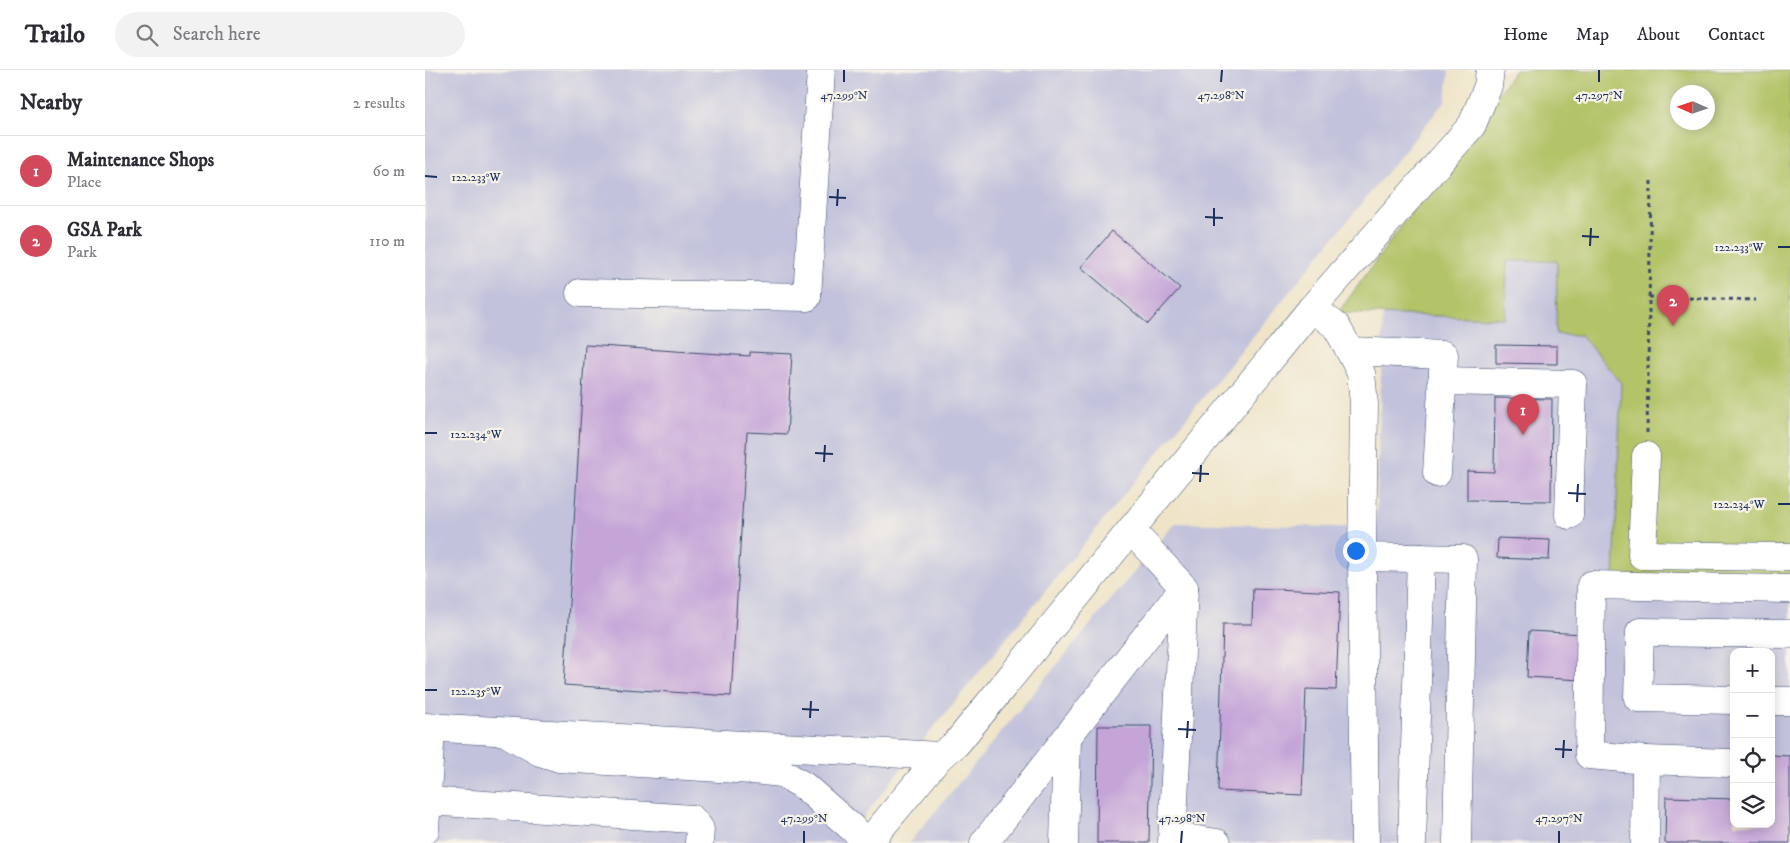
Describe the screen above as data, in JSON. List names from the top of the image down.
{
  "north": "left",
  "page": {
    "header": "Trailo",
    "search": "Search here",
    "nav": [
      "Home",
      "Map",
      "About",
      "Contact"
    ],
    "heading": ["Nearby", "2 results"],
    "list": [
      {
        "mark": "1",
        "name": "Maintenance Shops",
        "note": "Place",
        "value": "60 m"
      },
      {
        "mark": "2",
        "name": "GSA Park",
        "note": "Park",
        "value": "110 m"
      }
    ],
    "pins": ["2", "1"],
    "map_buttons": ["+", "−"]
  },
  "coordinates": [
    "47.299°N",
    "47.298°N",
    "47.297°N",
    "122.233°W",
    "122.234°W",
    "122.235°W"
  ]
}
